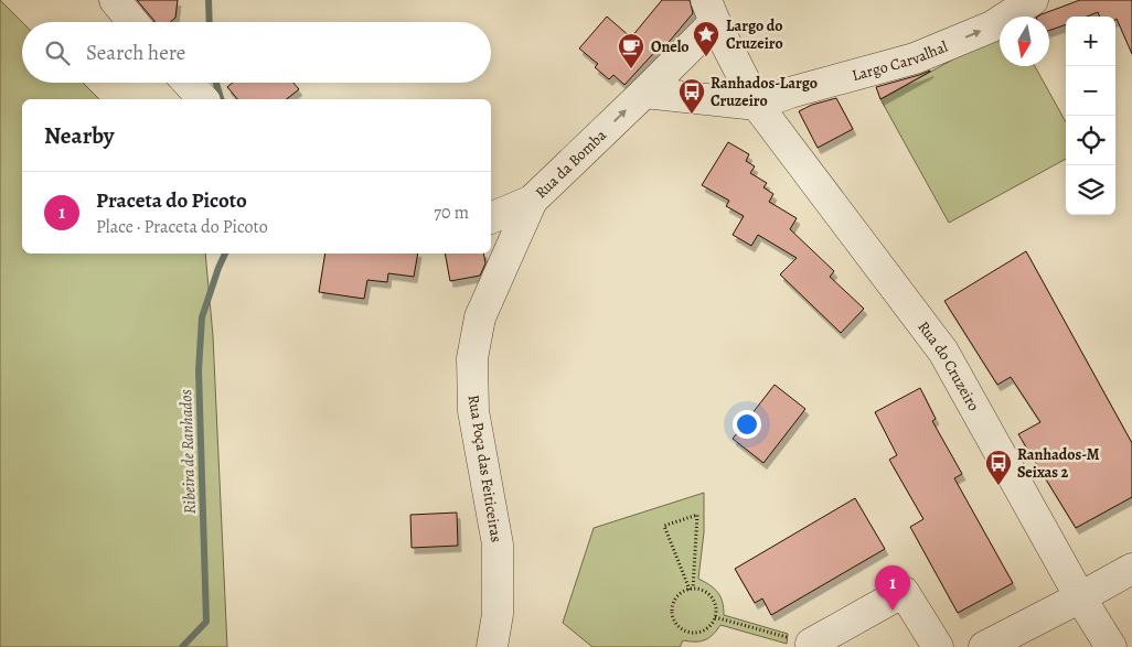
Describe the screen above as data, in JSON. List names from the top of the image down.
{
  "streets": {
    "street": [
      "Largo Carvalhal",
      "Rua da Bomba",
      "Rua do Cruzeiro",
      "Rua Poça das Feiticeiras"
    ]
  },
  "crossings": [
    ["Largo Carvalhal", "Rua do Cruzeiro"],
    ["Rua da Bomba", "Rua do Cruzeiro"],
    ["Rua da Bomba", "Rua Poça das Feiticeiras"]
  ],
  "one_way": ["Largo Carvalhal", "Rua da Bomba"],
  "water": ["Ribeira de Ranhados"],
  "places": {
    "place": ["Largo do Cruzeiro"],
    "cafe": ["Onelo"],
    "bus stop": ["Ranhados-Largo Cruzeiro", "Ranhados-M Seixas 2"]
  },
  "north": "bottom",
  "page": {
    "map_buttons": ["+", "−"],
    "search": "Search here",
    "heading": "Nearby",
    "list": [
      {
        "mark": "1",
        "name": "Praceta do Picoto",
        "note": "Place · Praceta do Picoto",
        "value": "70 m"
      }
    ],
    "pins": "1"
  }
}
